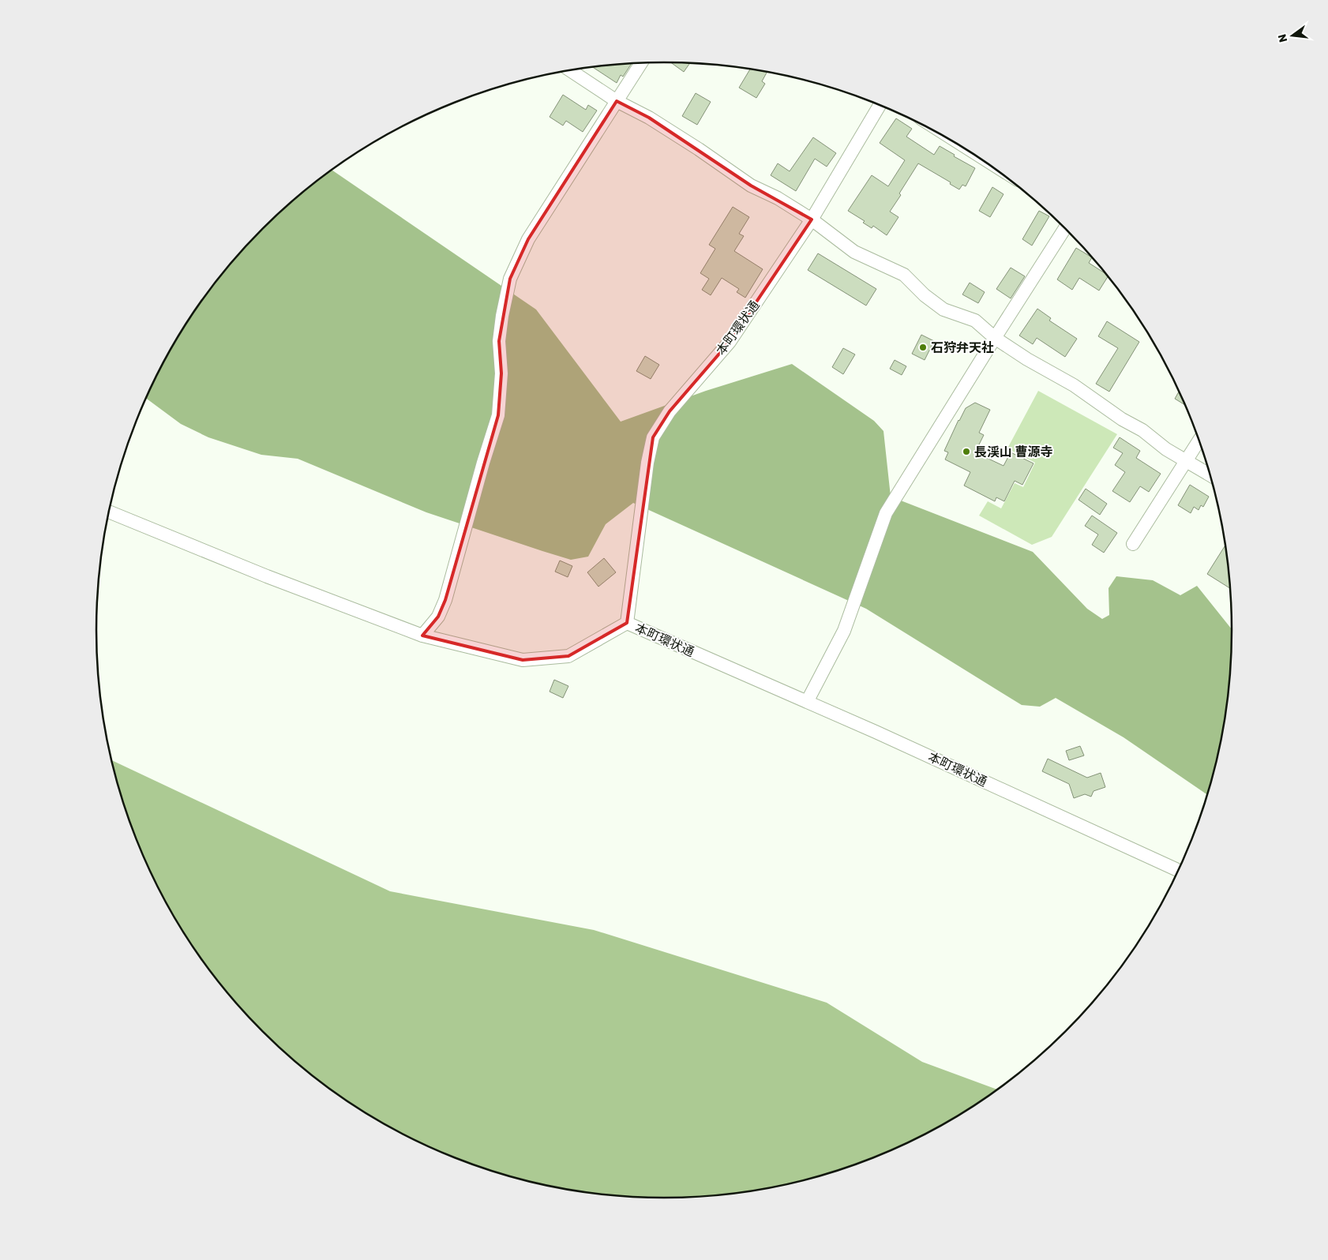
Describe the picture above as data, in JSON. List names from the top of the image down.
{
  "streets": {
    "street": ["本町環状通"]
  },
  "places": ["石狩弁天社", "長渓山 曹源寺"],
  "north": "left"
}
